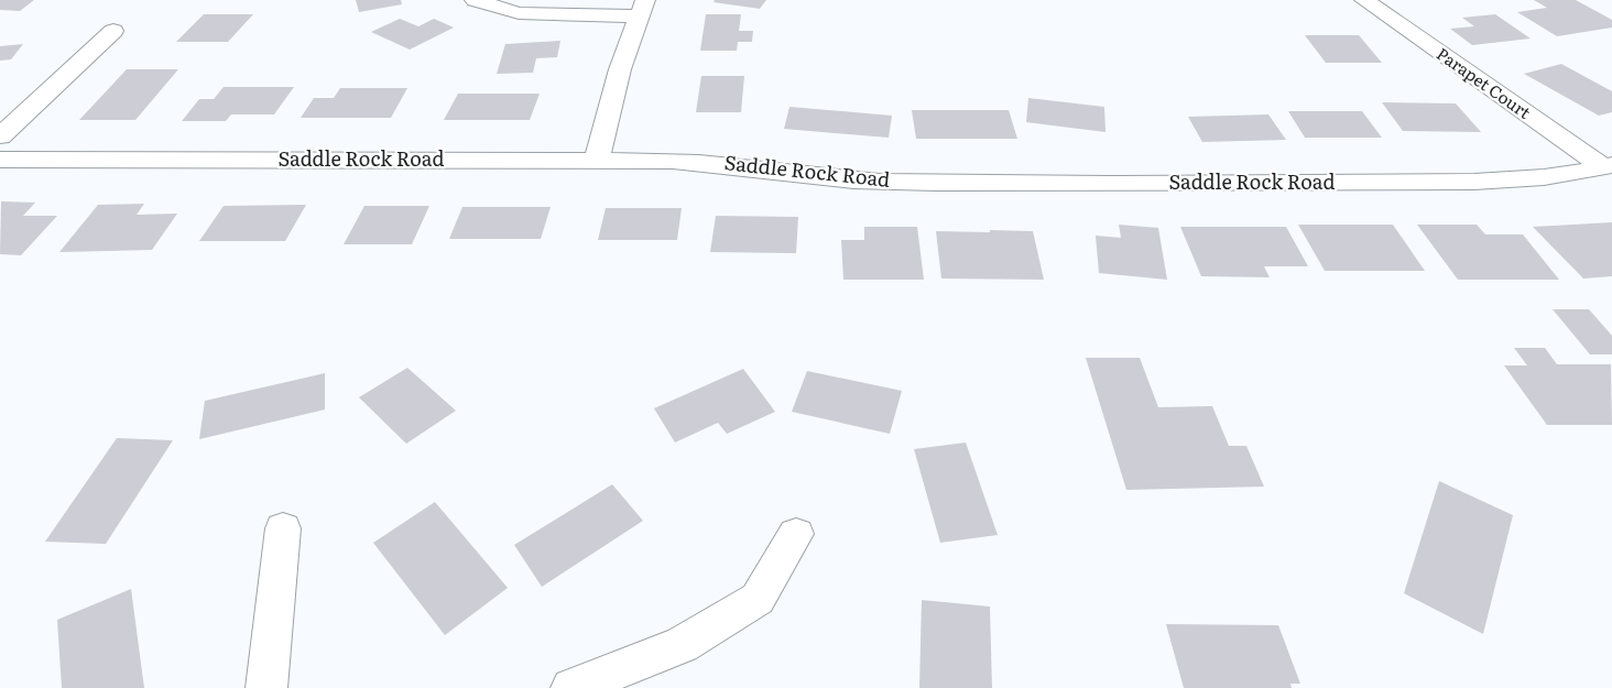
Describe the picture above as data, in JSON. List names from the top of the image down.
{
  "streets": {
    "street": ["Parapet Court", "Saddle Rock Road"]
  },
  "crossings": [
    ["Parapet Court", "Saddle Rock Road"]
  ]
}
